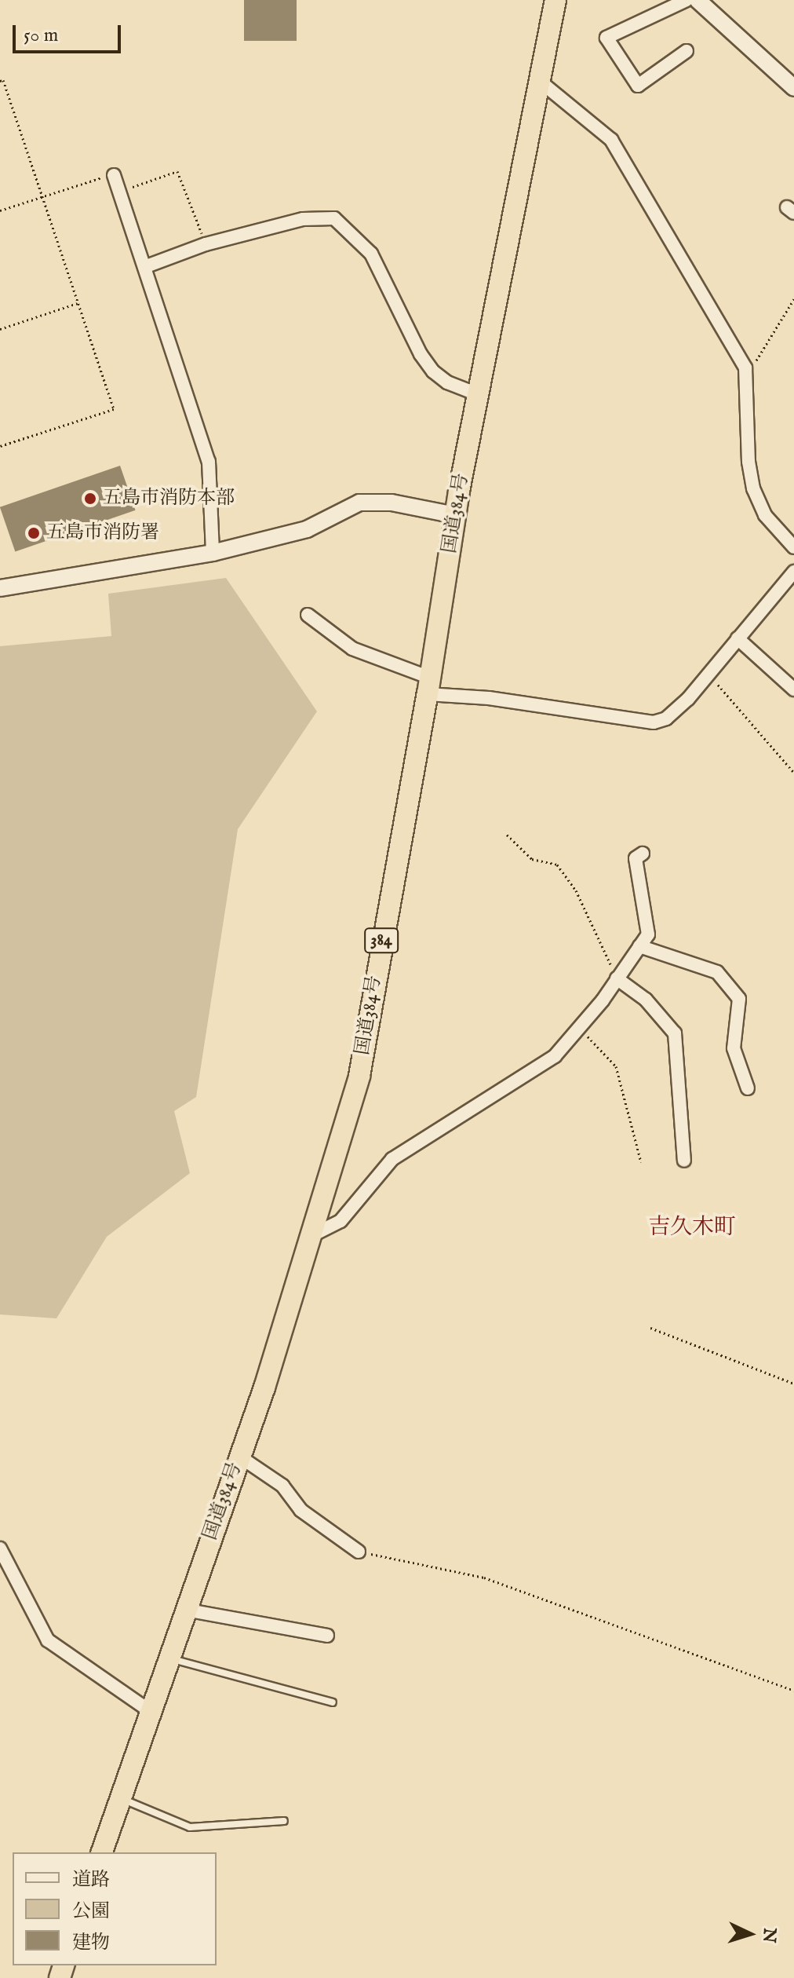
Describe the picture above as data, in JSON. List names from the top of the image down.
{
  "streets": {
    "highway": ["国道384号", "384"]
  },
  "districts": ["吉久木町"],
  "places": ["五島市消防本部", "五島市消防署"],
  "legend": ["道路", "公園", "建物"],
  "scale_bar": "50 m",
  "north": "right"
}
